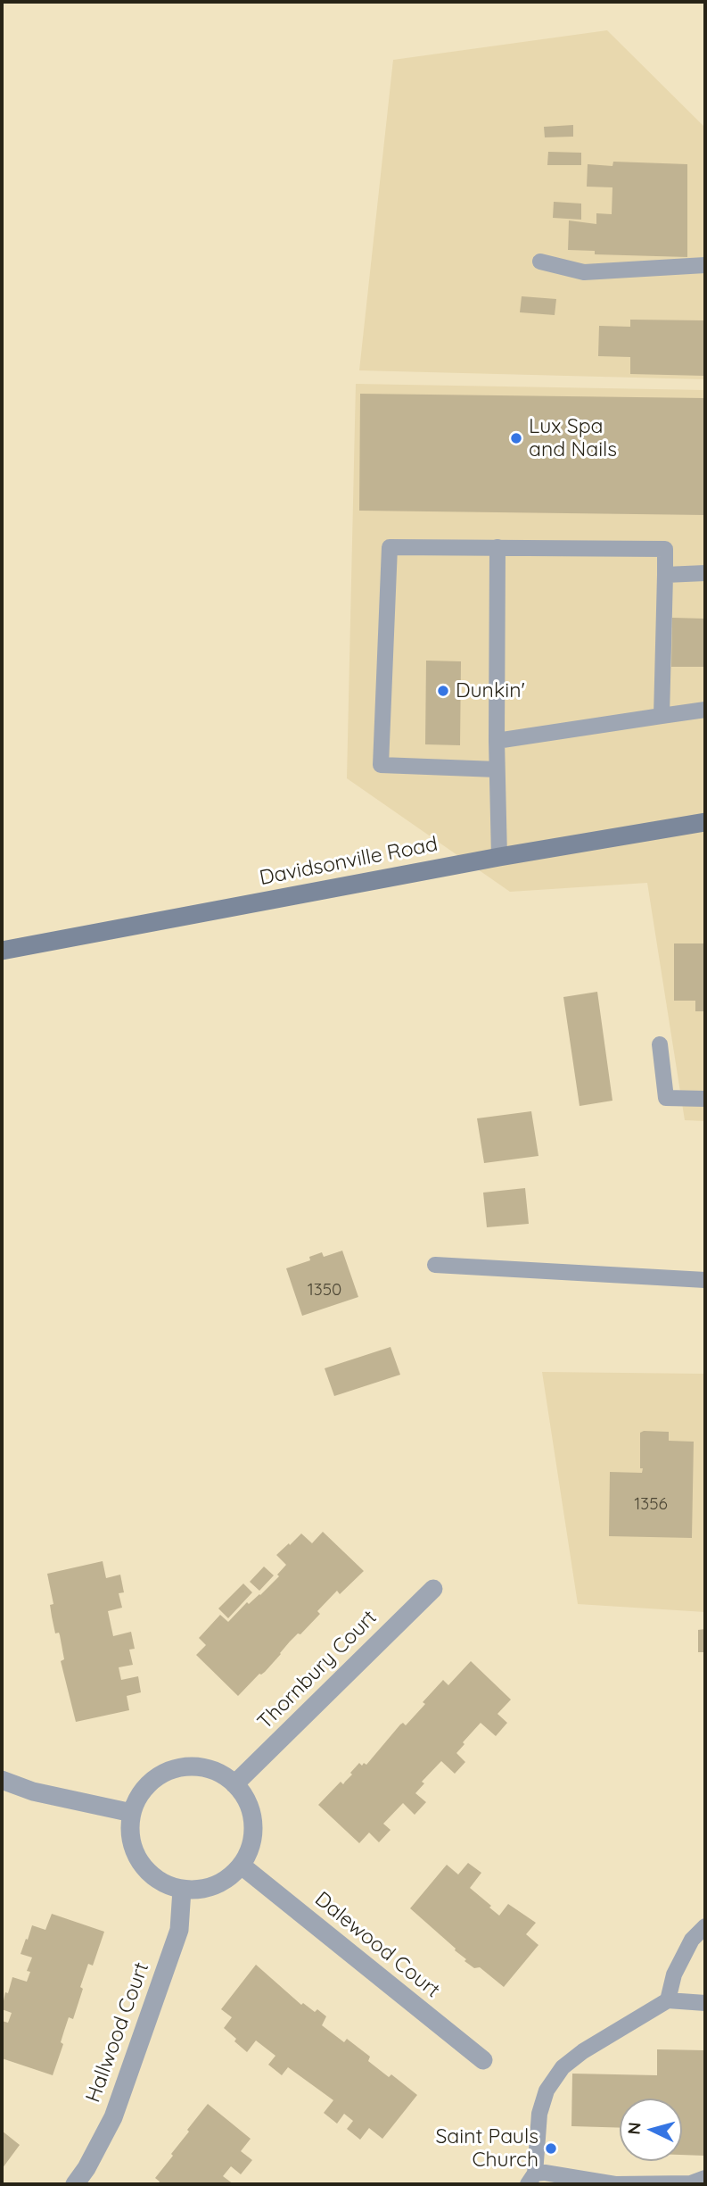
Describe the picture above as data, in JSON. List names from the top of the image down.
{
  "streets": {
    "main road": ["Davidsonville Road"],
    "street": ["Thornbury Court", "Dalewood Court", "Hallwood Court"]
  },
  "crossings": [
    ["Thornbury Court", "Dalewood Court"],
    ["Thornbury Court", "Hallwood Court"],
    ["Dalewood Court", "Hallwood Court"]
  ],
  "places": ["Lux Spa and Nails", "Dunkin'", "Saint Pauls Church"],
  "house_numbers": ["1350", "1356"],
  "north": "left"
}
